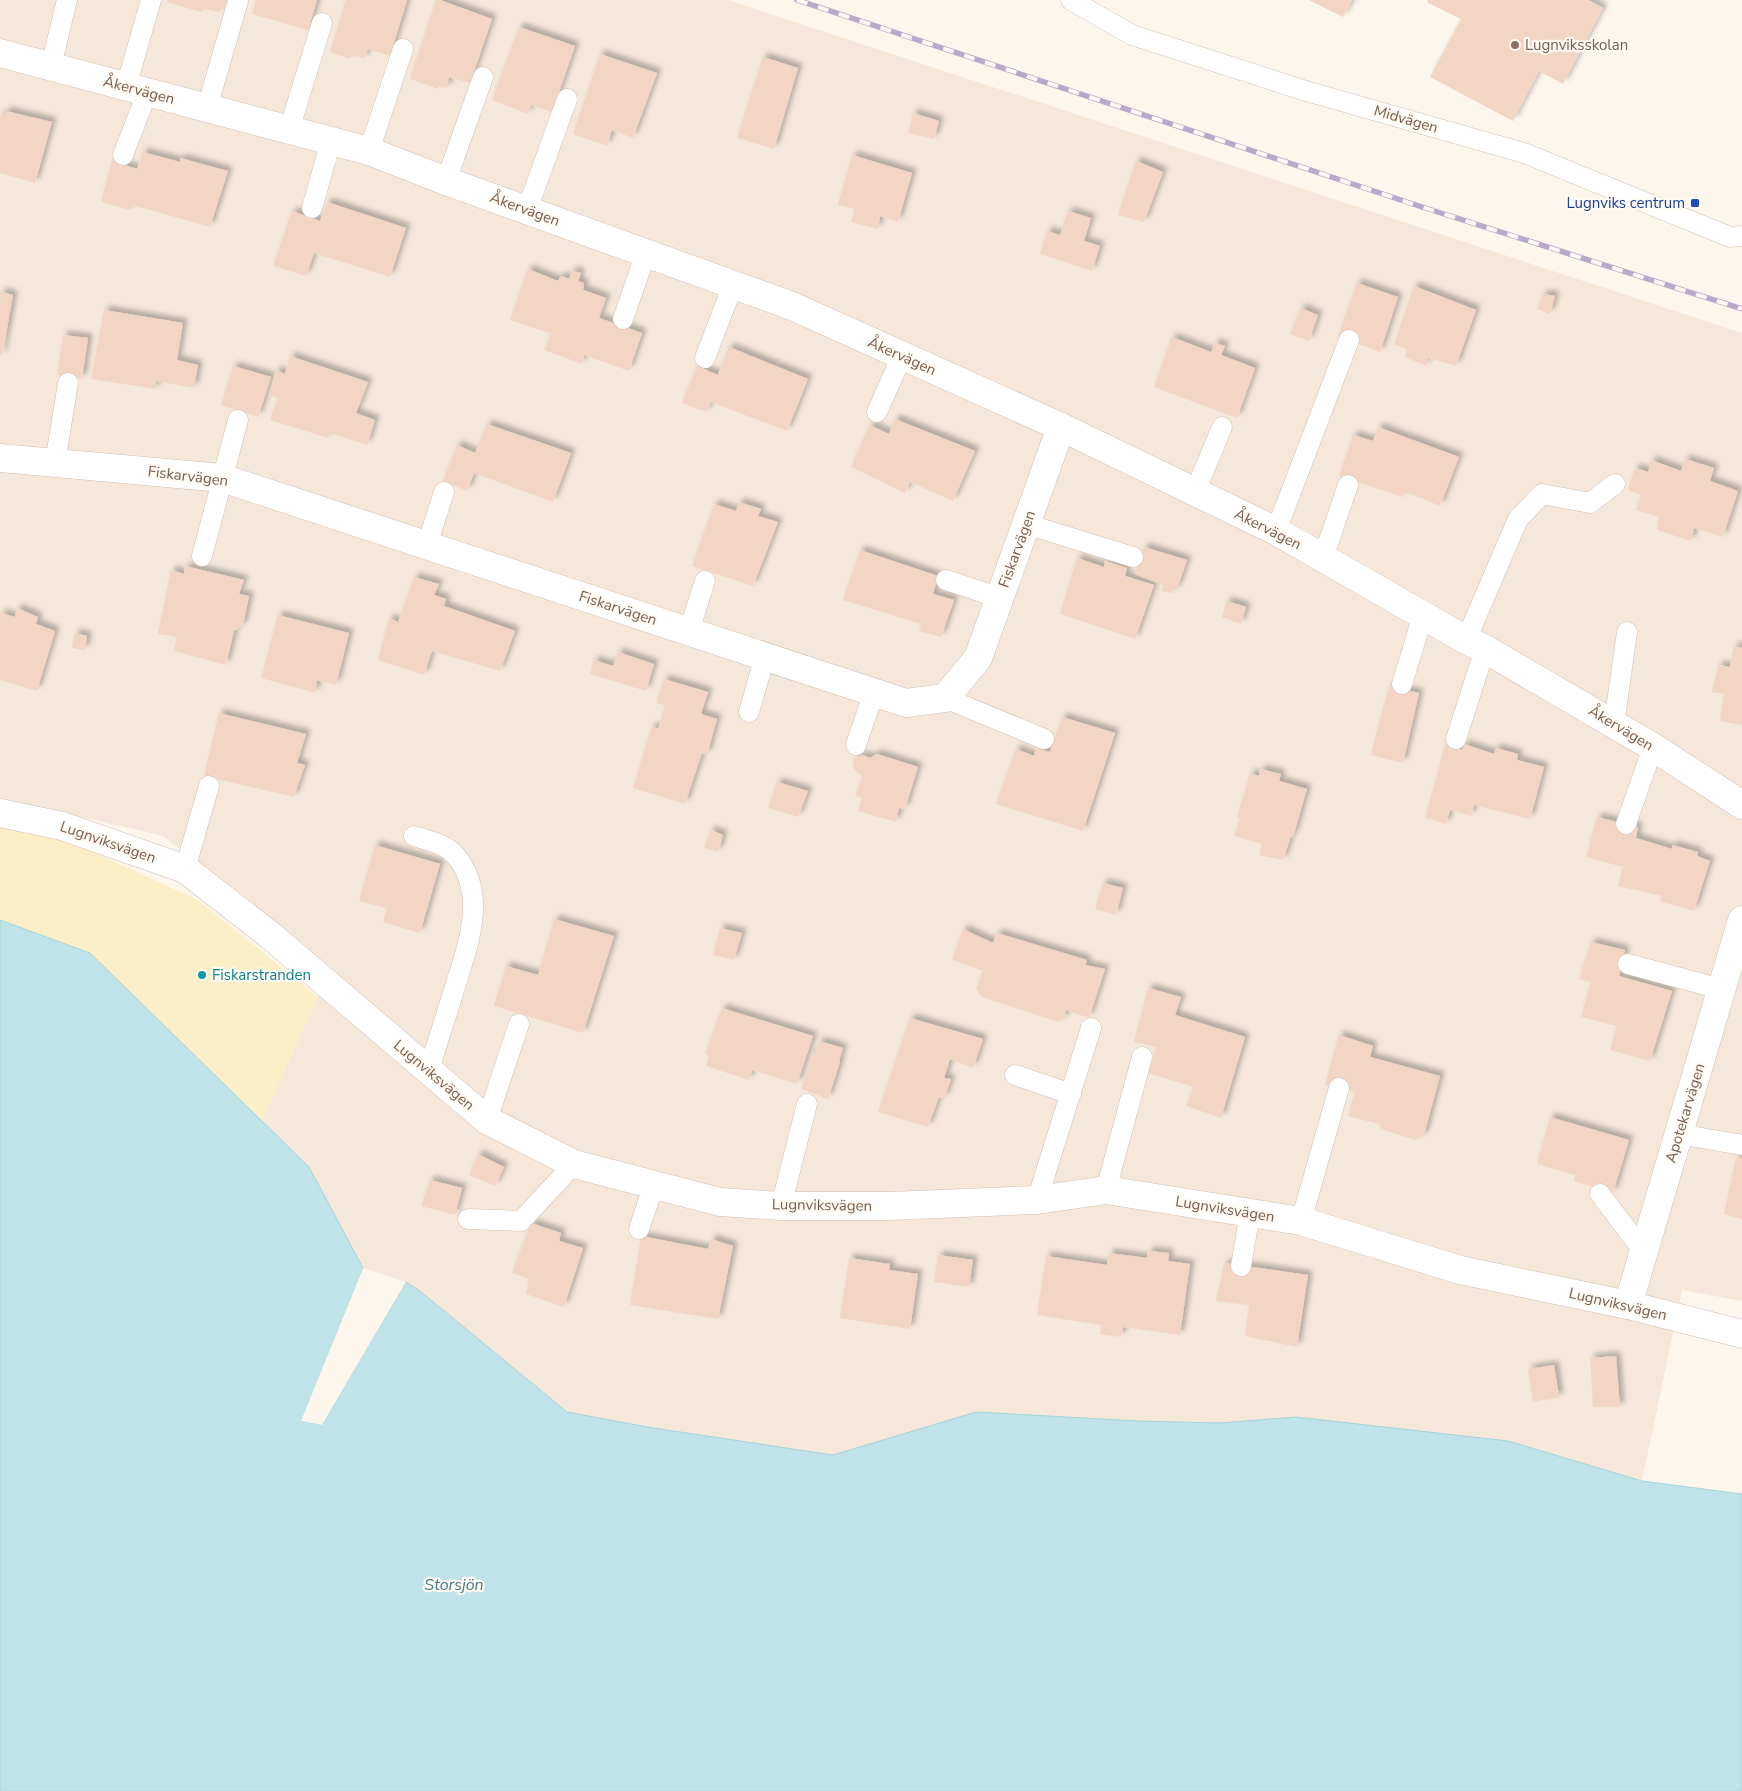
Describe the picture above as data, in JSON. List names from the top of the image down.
{
  "streets": {
    "street": [
      "Åkervägen",
      "Fiskarvägen",
      "Lugnviksvägen",
      "Apotekarvägen"
    ],
    "lane": ["Midvägen"]
  },
  "crossings": [
    ["Åkervägen", "Fiskarvägen"],
    ["Lugnviksvägen", "Apotekarvägen"]
  ],
  "water": ["Storsjön"],
  "places": {
    "other": ["Lugnviksskolan", "Fiskarstranden"],
    "transit": ["Lugnviks centrum"]
  }
}
